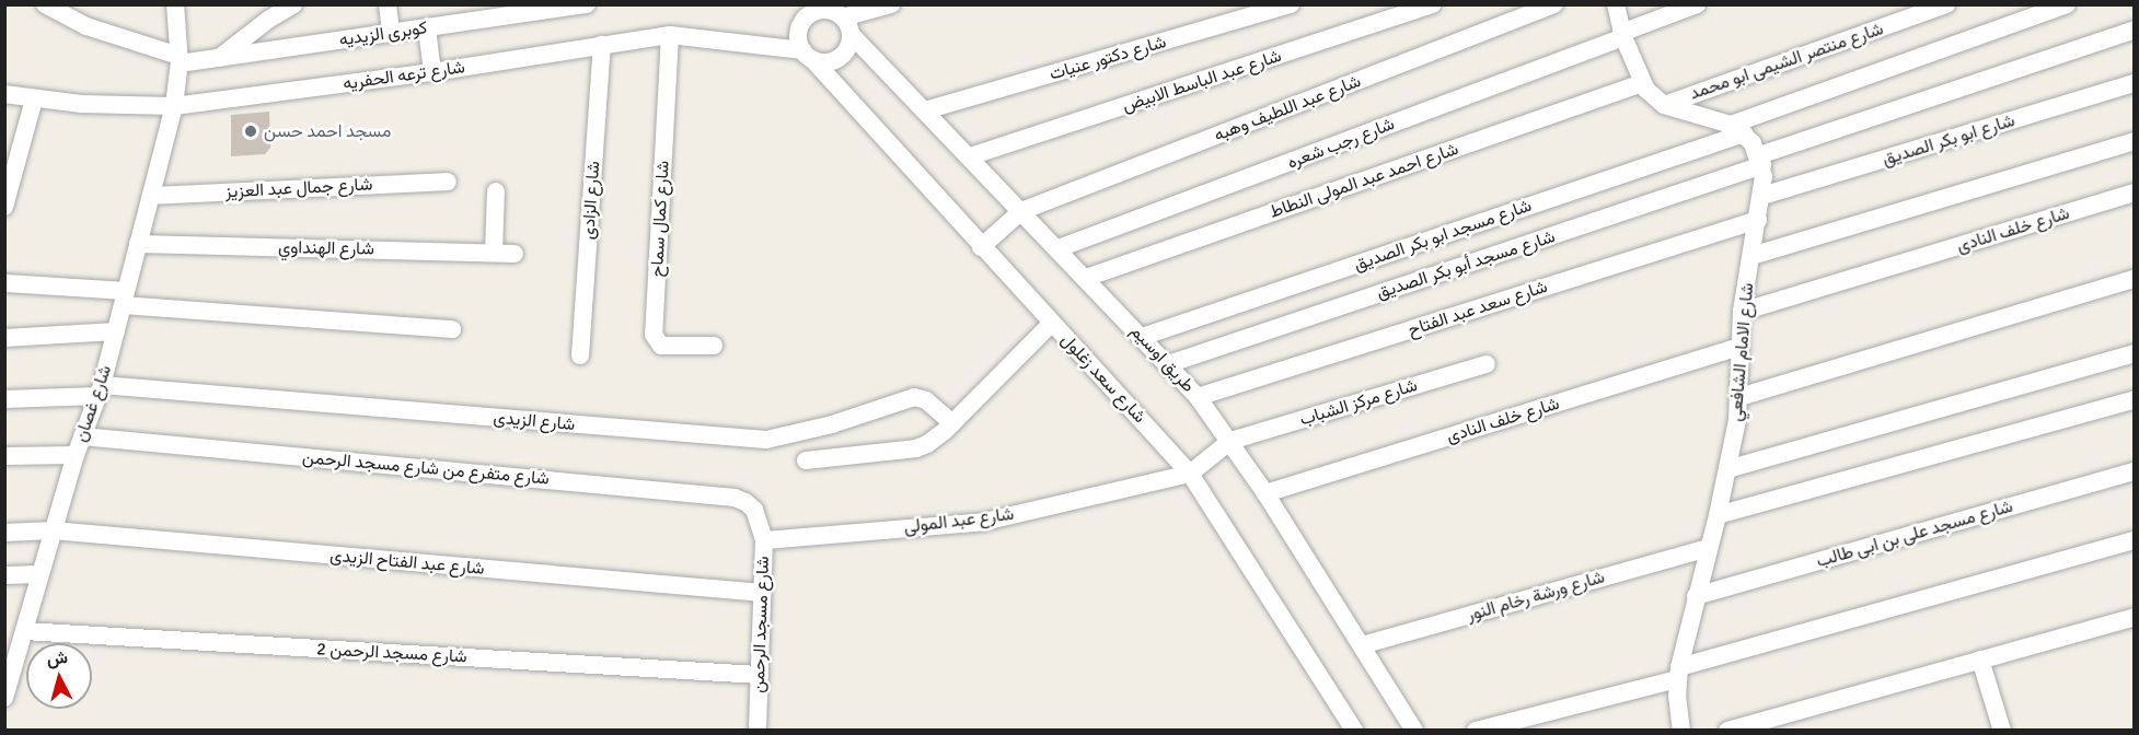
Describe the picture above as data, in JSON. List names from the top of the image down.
{
  "streets": {
    "street": [
      "كوبرى الزيديه",
      "شارع دكتور عنيات",
      "شارع منتصر الشيمى ابو محمد",
      "شارع ترعه الحفريه",
      "شارع عبد الباسط الابيض",
      "شارع عبد اللطيف وهبه",
      "شارع ابو بكر الصديق",
      "شارع رجب شعره",
      "شارع احمد عبد المولى النطاط",
      "شارع جمال عبد العزيز",
      "شارع الزادى",
      "شارع كمال سماح",
      "شارع خلف النادى",
      "شارع مسجد ابو بكر الصديق",
      "شارع الهنداوي",
      "شارع مسجد أبو بكر الصديق",
      "شارع سعد عبد الفتاح",
      "شارع الامام الشافعي",
      "طريق اوسيم",
      "شارع سعد زغلول",
      "شارع مركز الشباب",
      "شارع غصان",
      "شارع الزيدى",
      "شارع متفرع من شارع مسجد الرحمن",
      "شارع عبد المولى",
      "شارع مسجد على بن ابى طالب",
      "شارع عبد الفتاح الزيدى",
      "شارع ورشة رخام النور",
      "شارع مسجد الرحمن",
      "شارع مسجد الرحمن 2"
    ]
  },
  "crossings": [
    ["كوبرى الزيديه", "شارع غصان"],
    ["شارع دكتور عنيات", "طريق اوسيم"],
    ["شارع ترعه الحفريه", "شارع الزادى"],
    ["شارع ترعه الحفريه", "شارع كمال سماح"],
    ["شارع ترعه الحفريه", "طريق اوسيم"],
    ["شارع ترعه الحفريه", "شارع سعد زغلول"],
    ["شارع ترعه الحفريه", "شارع غصان"],
    ["شارع عبد الباسط الابيض", "طريق اوسيم"],
    ["شارع عبد اللطيف وهبه", "طريق اوسيم"],
    ["شارع ابو بكر الصديق", "شارع الامام الشافعي"],
    ["شارع رجب شعره", "طريق اوسيم"],
    ["شارع احمد عبد المولى النطاط", "طريق اوسيم"],
    ["شارع جمال عبد العزيز", "شارع غصان"],
    ["شارع خلف النادى", "شارع الامام الشافعي"],
    ["شارع خلف النادى", "طريق اوسيم"],
    ["شارع مسجد ابو بكر الصديق", "طريق اوسيم"],
    ["شارع الهنداوي", "شارع غصان"],
    ["شارع مسجد أبو بكر الصديق", "شارع الامام الشافعي"],
    ["شارع مسجد أبو بكر الصديق", "طريق اوسيم"],
    ["شارع سعد عبد الفتاح", "شارع الامام الشافعي"],
    ["شارع سعد عبد الفتاح", "طريق اوسيم"],
    ["شارع الامام الشافعي", "شارع مسجد على بن ابى طالب"],
    ["شارع الامام الشافعي", "شارع ورشة رخام النور"],
    ["طريق اوسيم", "شارع سعد زغلول"],
    ["طريق اوسيم", "شارع مركز الشباب"],
    ["طريق اوسيم", "شارع ورشة رخام النور"],
    ["شارع سعد زغلول", "شارع عبد المولى"],
    ["شارع غصان", "شارع الزيدى"],
    ["شارع غصان", "شارع متفرع من شارع مسجد الرحمن"],
    ["شارع غصان", "شارع عبد الفتاح الزيدى"],
    ["شارع غصان", "شارع مسجد الرحمن 2"],
    ["شارع متفرع من شارع مسجد الرحمن", "شارع مسجد الرحمن"],
    ["شارع عبد المولى", "شارع مسجد الرحمن"],
    ["شارع عبد الفتاح الزيدى", "شارع مسجد الرحمن"],
    ["شارع مسجد الرحمن", "شارع مسجد الرحمن 2"]
  ],
  "places": ["مسجد احمد حسن"],
  "north": "top"
}
